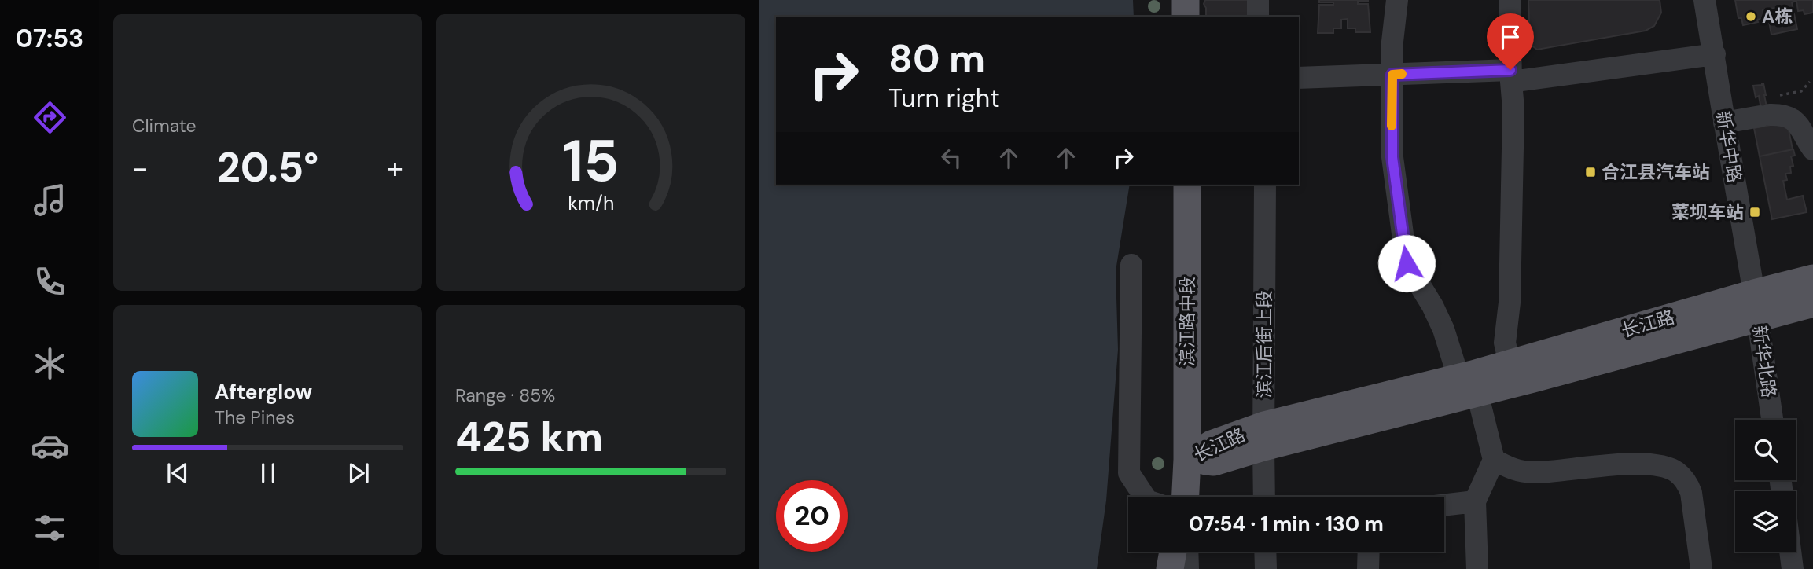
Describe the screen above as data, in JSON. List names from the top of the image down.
{
  "streets": {
    "main road": ["滨江路中段", "长江路"],
    "street": ["新华中路", "滨江后街上段", "新华北路"]
  },
  "crossings": [
    ["新华中路", "长江路"],
    ["新华中路", "新华北路"],
    ["滨江路中段", "长江路"],
    ["长江路", "滨江后街上段"],
    ["长江路", "新华北路"]
  ],
  "places": {
    "other": ["A栋"],
    "transit": ["合江县汽车站", "菜坝车站"]
  },
  "page": {
    "tabs": "07:53",
    "tile": [
      "Climate",
      ["Range · 85%", "425 km"]
    ],
    "turn": ["80 m", "Turn right"],
    "heat": ["−", "20.5°", "+"],
    "song": ["Afterglow", "The Pines"],
    "limit": "20",
    "trip": "07:54 · 1 min · 130 m",
    "gauge": ["15", "km/h"]
  }
}
